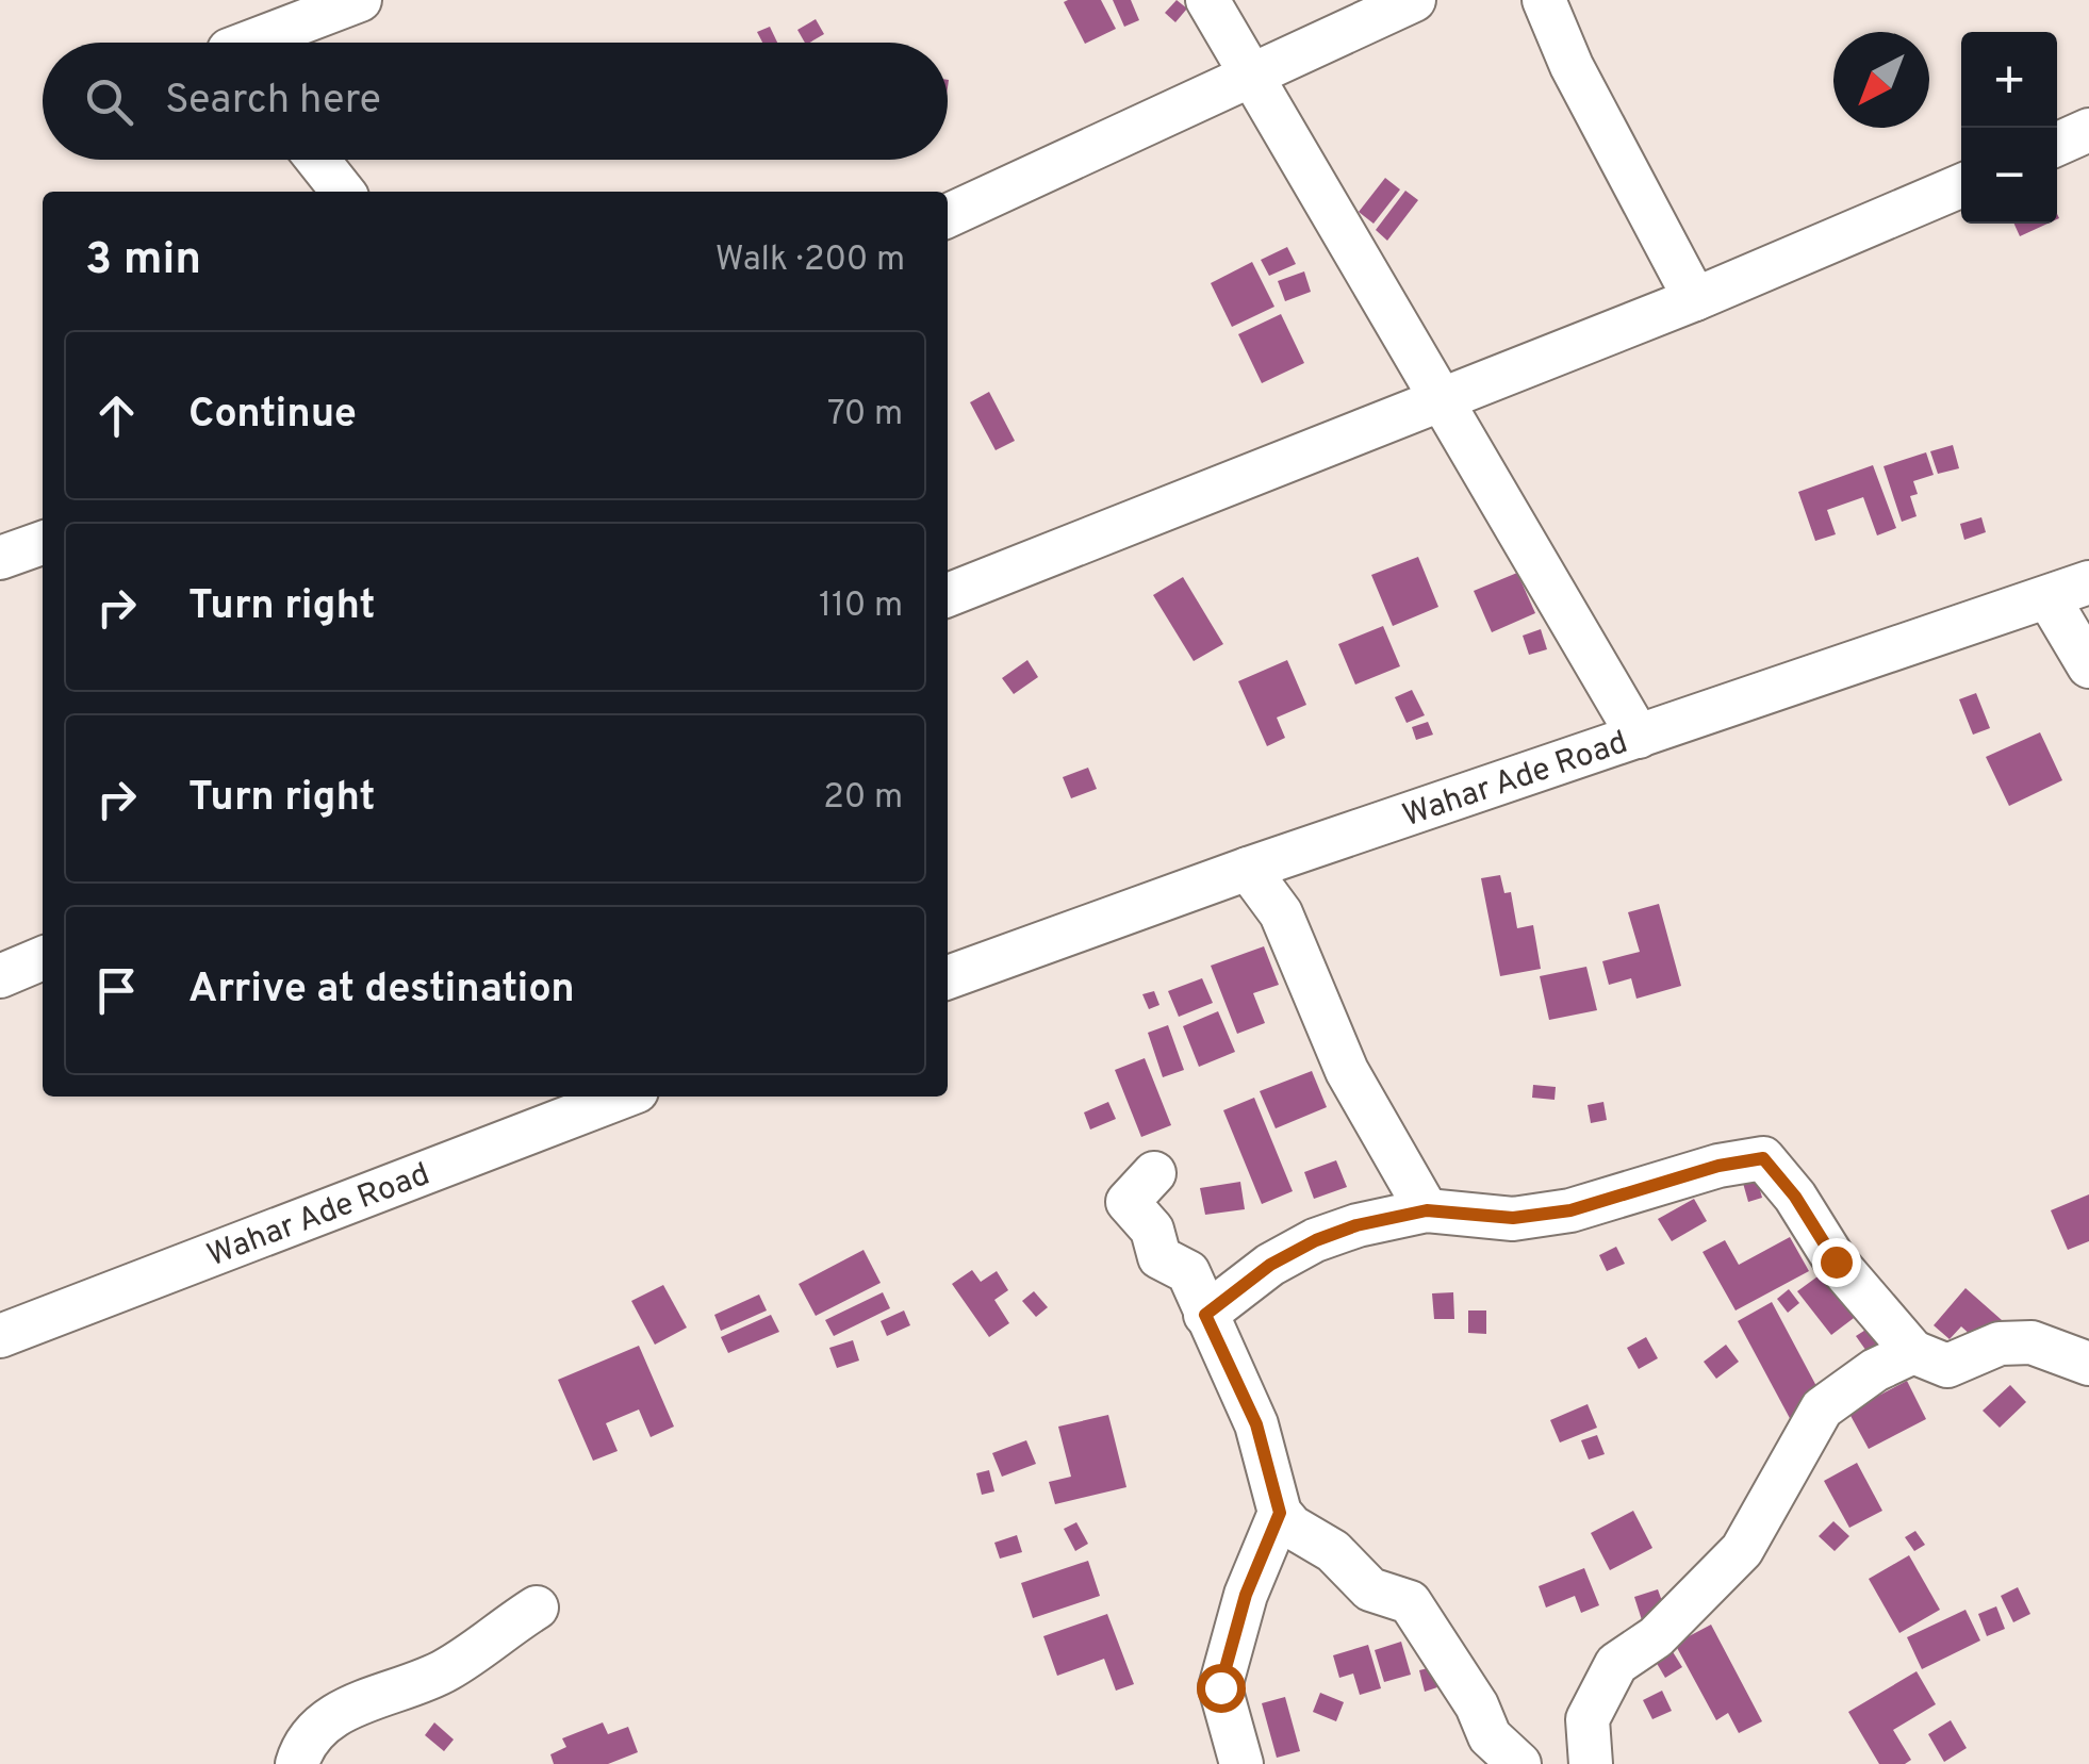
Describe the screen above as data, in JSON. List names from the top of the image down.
{
  "streets": {
    "street": ["Wahar Ade Road"]
  },
  "north": "bottom left",
  "page": {
    "map_buttons": ["+", "−"],
    "search": "Search here",
    "heading": ["3 min", "Walk · 200 m"],
    "list": [
      ["Continue", "70 m"],
      ["Turn right", "110 m"],
      ["Turn right", "20 m"],
      "Arrive at destination"
    ]
  }
}
